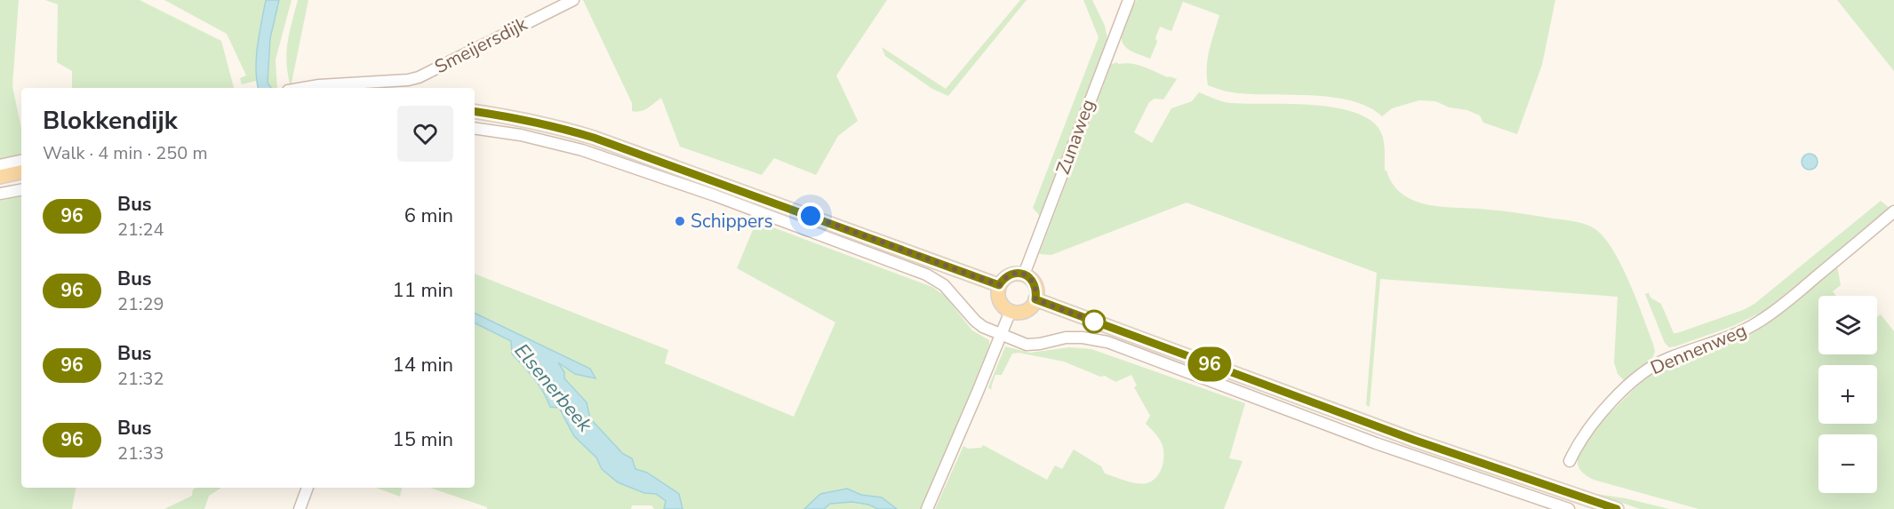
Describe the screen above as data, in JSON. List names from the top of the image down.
{
  "streets": {
    "street": ["Smeijersdijk", "Zunaweg", "Dennenweg"]
  },
  "water": ["Elsenerbeek"],
  "places": ["Schippers"],
  "lines": ["bus line 96"],
  "page": {
    "on_map": "96",
    "heading": ["Blokkendijk", "Walk · 4 min · 250 m"],
    "list": [
      {
        "mark": "96",
        "name": "Bus",
        "note": "21:24",
        "value": "6 min"
      },
      {
        "mark": "96",
        "name": "Bus",
        "note": "21:29",
        "value": "11 min"
      },
      {
        "mark": "96",
        "name": "Bus",
        "note": "21:32",
        "value": "14 min"
      },
      {
        "mark": "96",
        "name": "Bus",
        "note": "21:33",
        "value": "15 min"
      }
    ],
    "map_buttons": ["+", "−"]
  }
}
